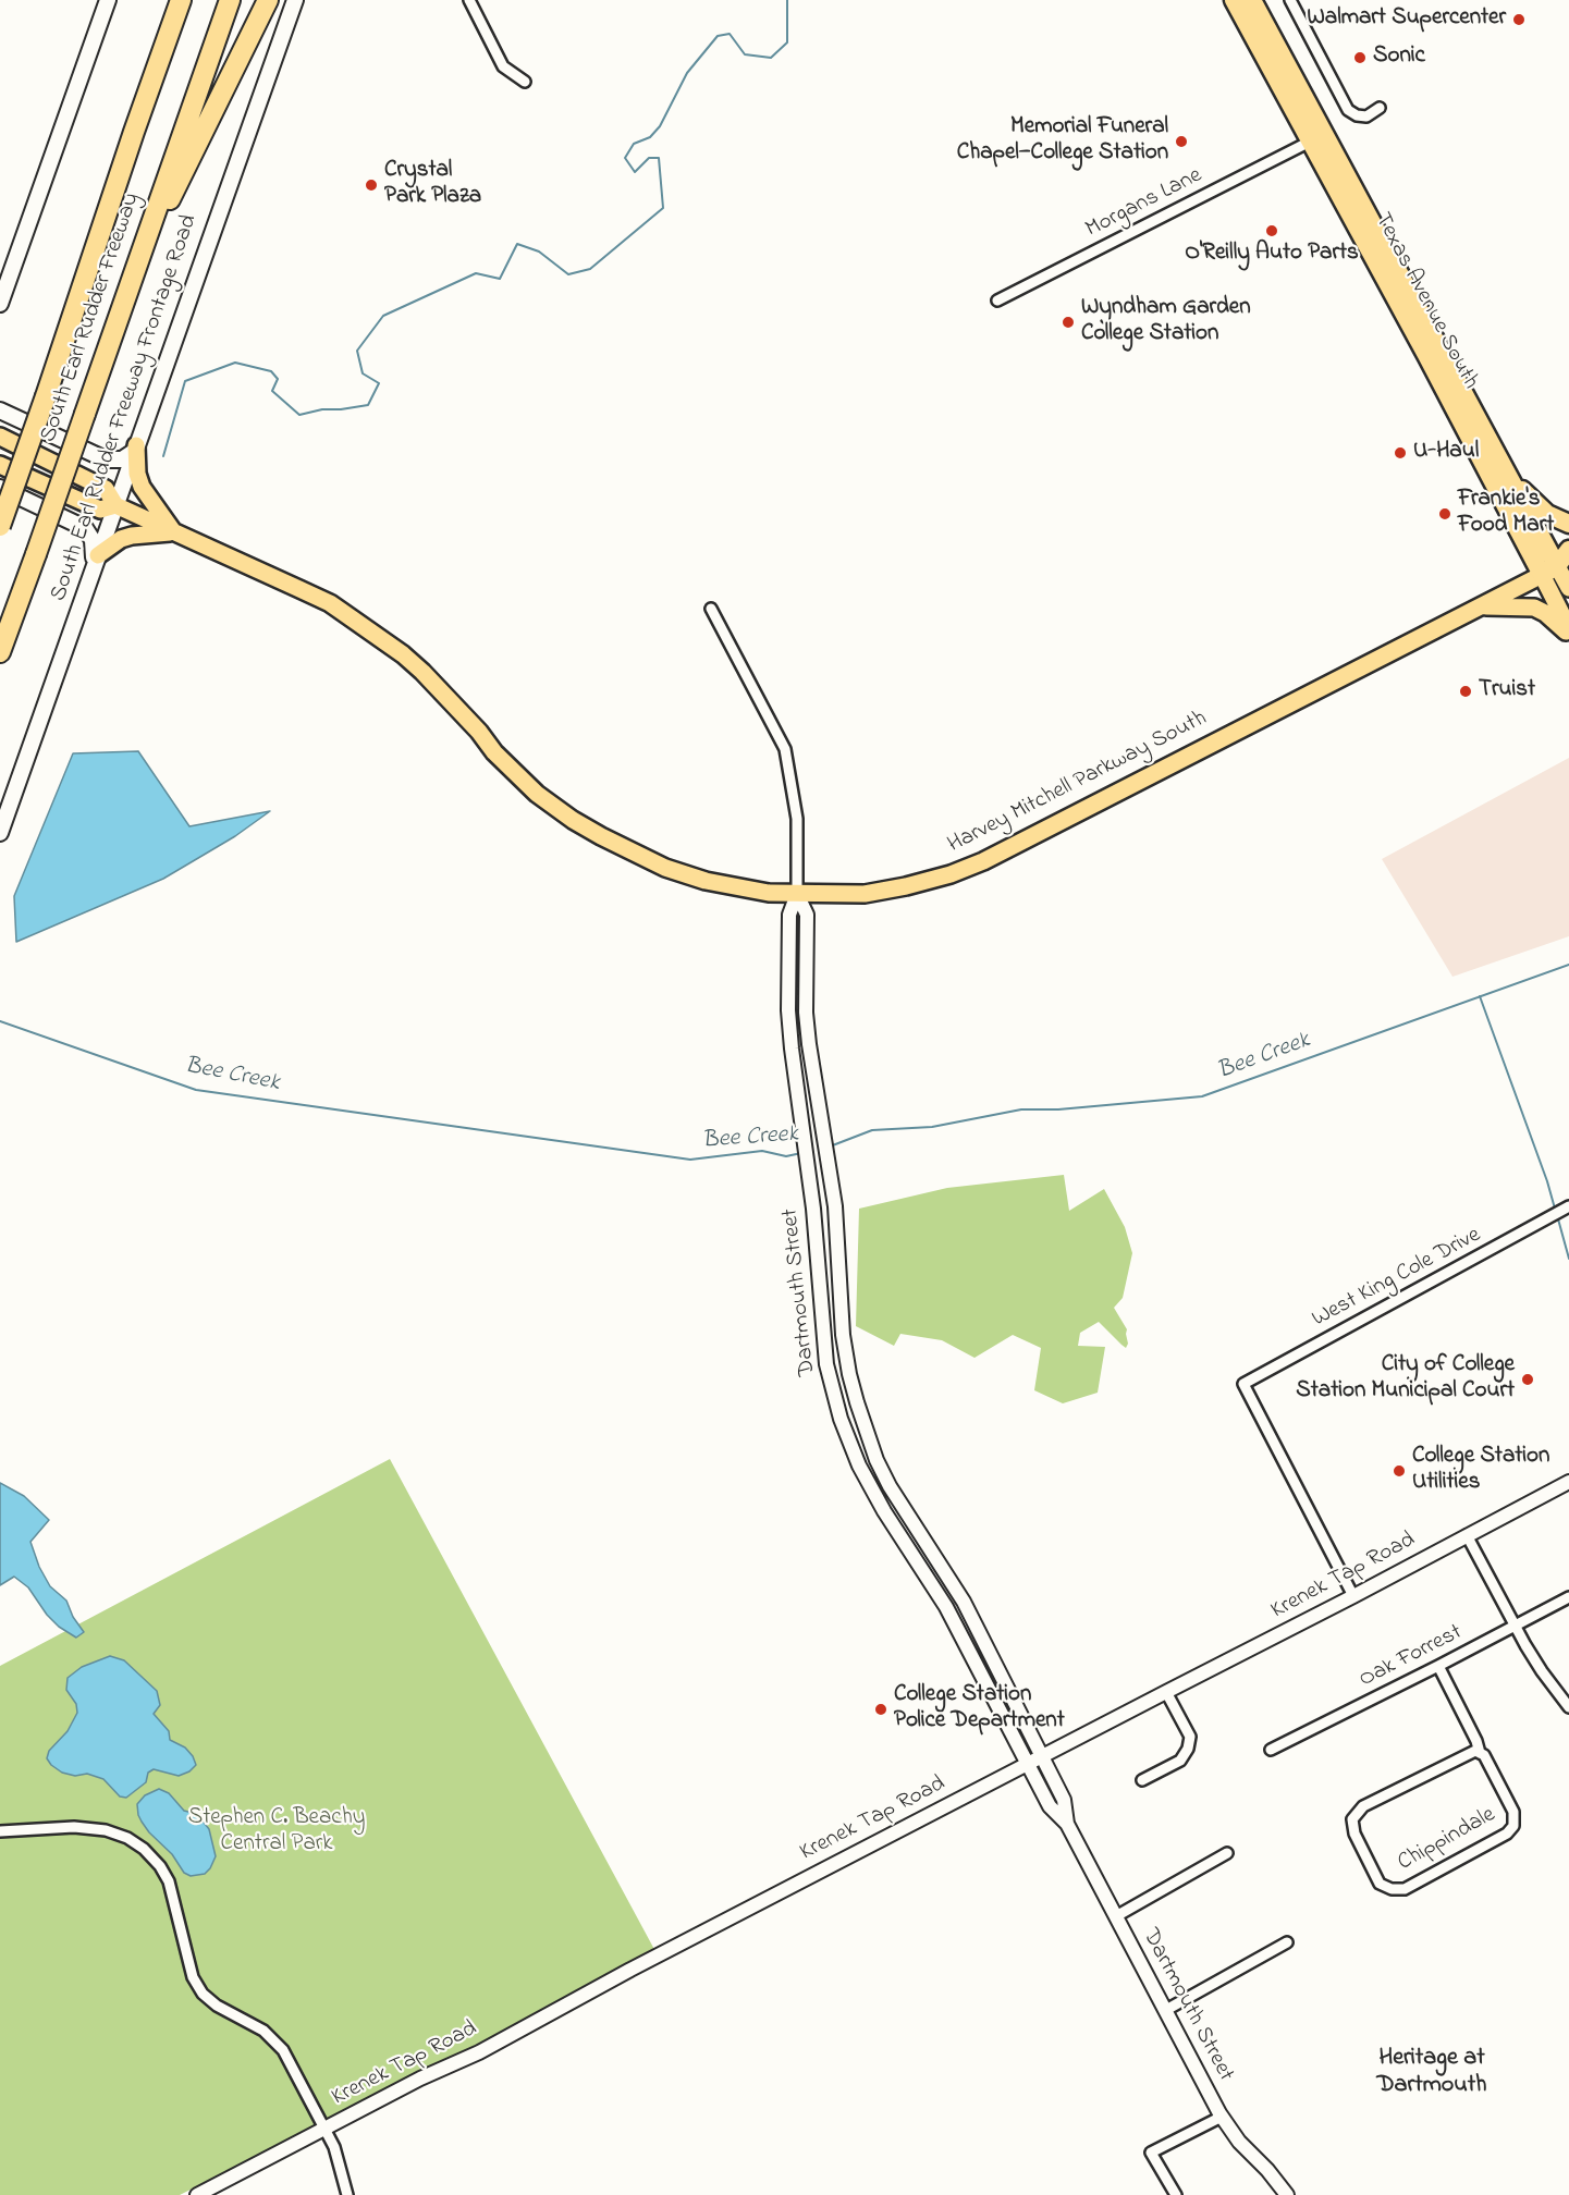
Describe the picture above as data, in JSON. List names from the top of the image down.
{
  "streets": {
    "highway": ["Texas Avenue South", "South Earl Rudder Freeway", "Harvey Mitchell Parkway South"],
    "main road": ["South Earl Rudder Freeway Frontage Road"],
    "street": [
      "Morgans Lane",
      "West King Cole Drive",
      "Dartmouth Street",
      "Krenek Tap Road",
      "Oak Forrest",
      "Chippindale"
    ]
  },
  "crossings": [
    ["Morgans Lane", "Texas Avenue South"],
    ["Texas Avenue South", "Harvey Mitchell Parkway South"],
    ["South Earl Rudder Freeway Frontage Road", "Harvey Mitchell Parkway South"],
    ["Harvey Mitchell Parkway South", "Dartmouth Street"],
    ["West King Cole Drive", "Krenek Tap Road"],
    ["Dartmouth Street", "Krenek Tap Road"],
    ["Oak Forrest", "Chippindale"]
  ],
  "districts": ["Heritage at Dartmouth"],
  "water": ["Bee Creek"],
  "parks": ["Stephen C. Beachy Central Park"],
  "places": [
    "Walmart Supercenter",
    "Sonic",
    "Memorial Funeral Chapel—College Station",
    "Crystal Park Plaza",
    "O'Reilly Auto Parts",
    "Wyndham Garden College Station",
    "U-Haul",
    "Frankie's Food Mart",
    "Truist",
    "City of College Station Municipal Court",
    "College Station Utilities",
    "College Station Police Department"
  ]
}
